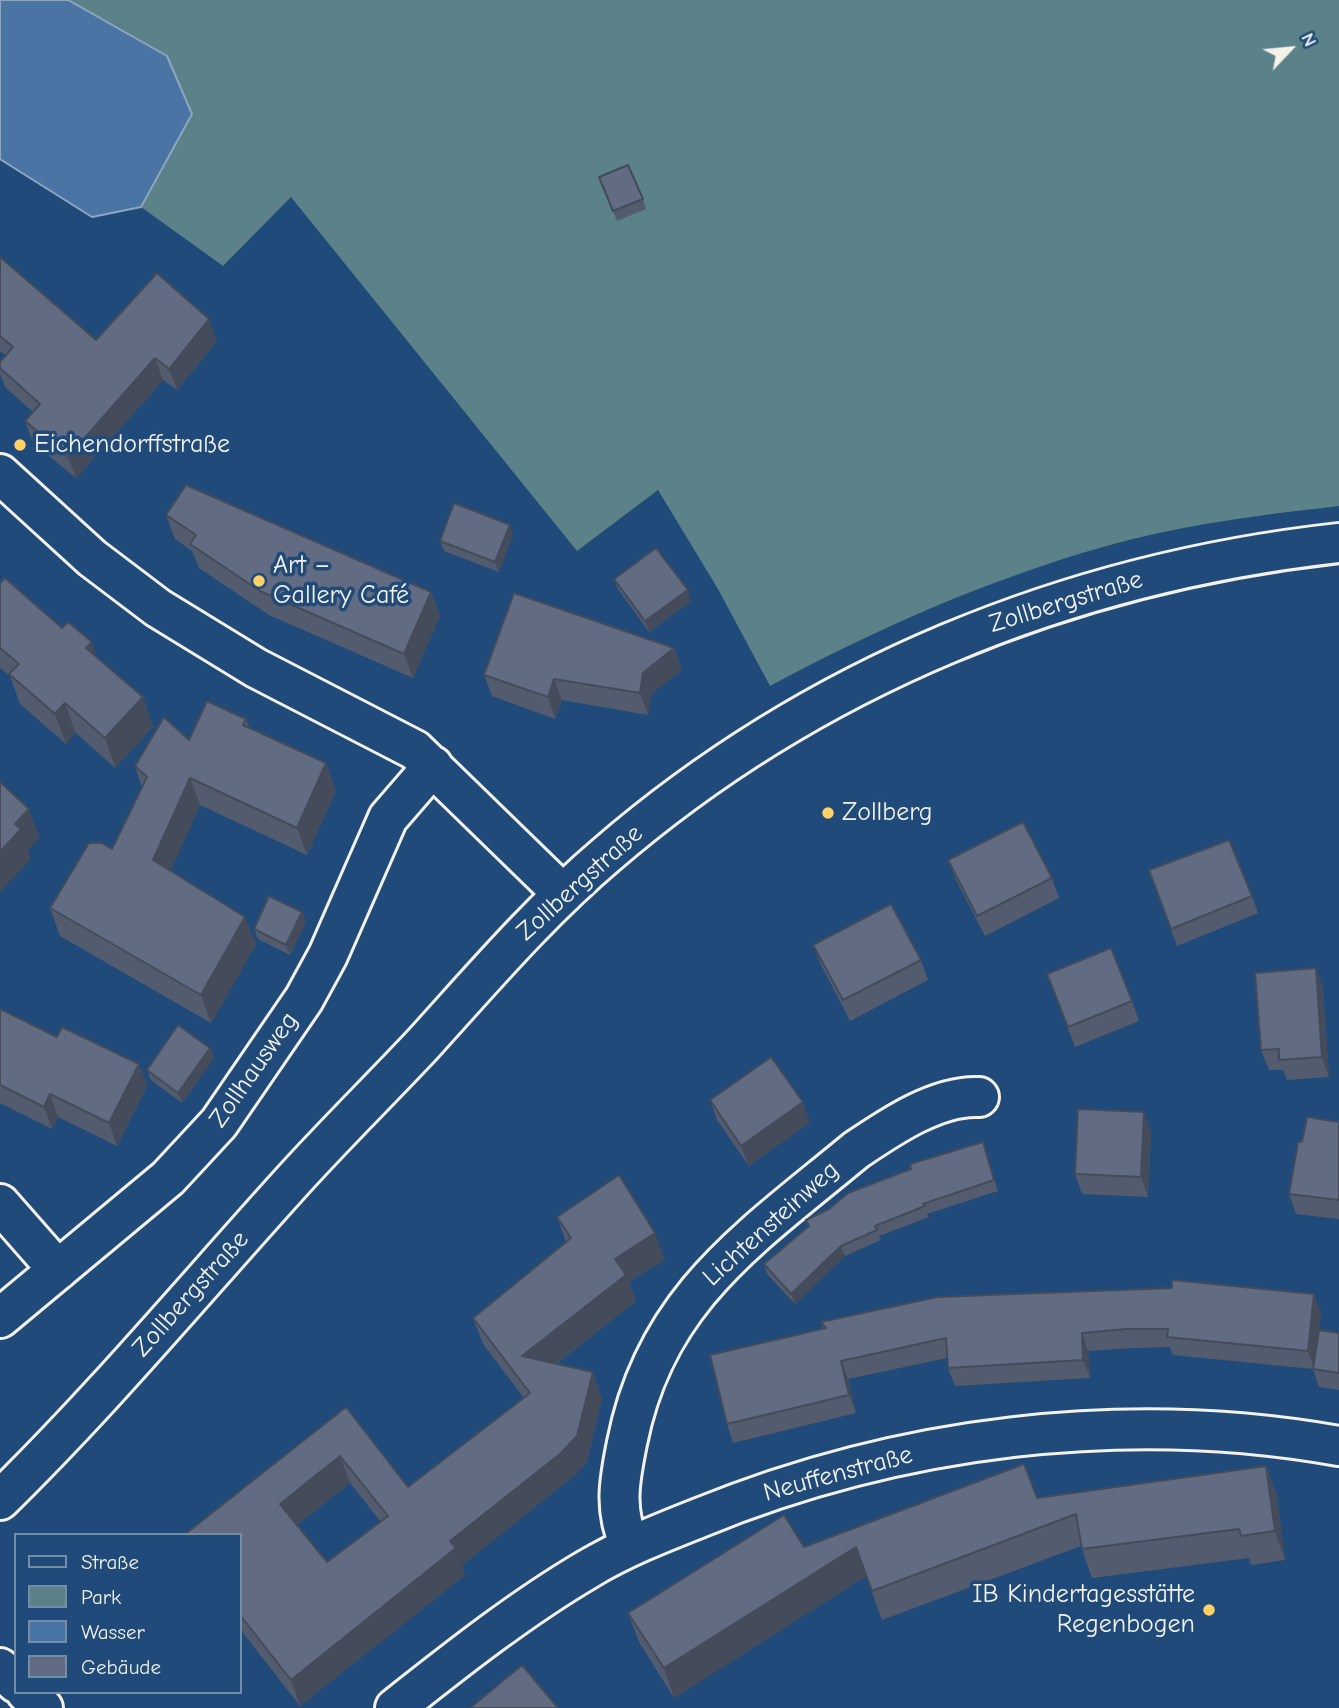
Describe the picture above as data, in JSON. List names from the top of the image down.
{
  "streets": {
    "street": [
      "Zollbergstraße",
      "Zollhausweg",
      "Lichtensteinweg",
      "Neuffenstraße"
    ]
  },
  "crossings": [
    ["Lichtensteinweg", "Neuffenstraße"]
  ],
  "places": [
    "Eichendorffstraße",
    "Art – Gallery Café",
    "Zollberg",
    "IB Kindertagesstätte Regenbogen"
  ],
  "legend": [
    "Straße",
    "Park",
    "Wasser",
    "Gebäude"
  ],
  "north": "top right"
}
